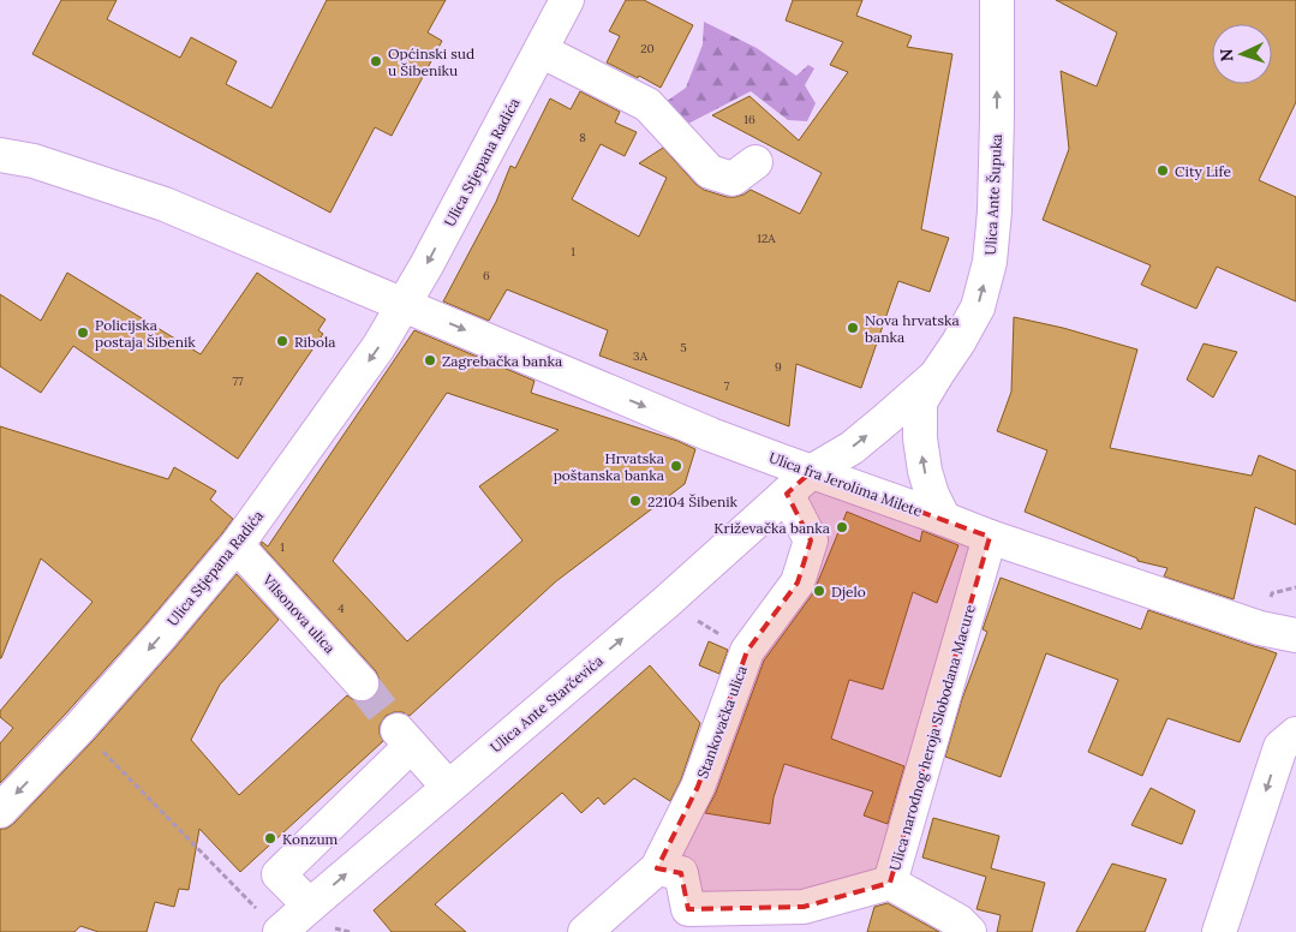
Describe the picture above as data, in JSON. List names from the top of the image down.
{
  "streets": {
    "street": [
      "Ulica Stjepana Radića",
      "Ulica Ante Šupuka",
      "Ulica fra Jerolima Milete",
      "Vilsonova ulica",
      "Ulica Ante Starčevića",
      "Stankovačka ulica",
      "Ulica narodnog heroja Slobodana Macure"
    ]
  },
  "crossings": [
    ["Ulica Stjepana Radića", "Ulica fra Jerolima Milete"],
    ["Ulica Stjepana Radića", "Vilsonova ulica"],
    ["Ulica Ante Šupuka", "Ulica fra Jerolima Milete"],
    ["Ulica Ante Šupuka", "Ulica Ante Starčevića"],
    ["Ulica Ante Šupuka", "Stankovačka ulica"],
    ["Ulica fra Jerolima Milete", "Ulica Ante Starčevića"],
    ["Ulica fra Jerolima Milete", "Stankovačka ulica"],
    ["Ulica fra Jerolima Milete", "Ulica narodnog heroja Slobodana Macure"],
    ["Ulica Ante Starčevića", "Stankovačka ulica"]
  ],
  "one_way": ["Ulica Stjepana Radića", "Ulica Ante Šupuka", "Ulica Ante Starčevića"],
  "places": [
    "Općinski sud u Šibeniku",
    "City Life",
    "Nova hrvatska banka",
    "Policijska postaja Šibenik",
    "Ribola",
    "Zagrebačka banka",
    "Hrvatska poštanska banka",
    "22104 Šibenik",
    "Križevačka banka",
    "Djelo",
    "Konzum"
  ],
  "house_numbers": [
    "20",
    "16",
    "8",
    "12A",
    "1",
    "6",
    "5",
    "3A",
    "9",
    "77",
    "7",
    "1",
    "4"
  ],
  "north": "left"
}
